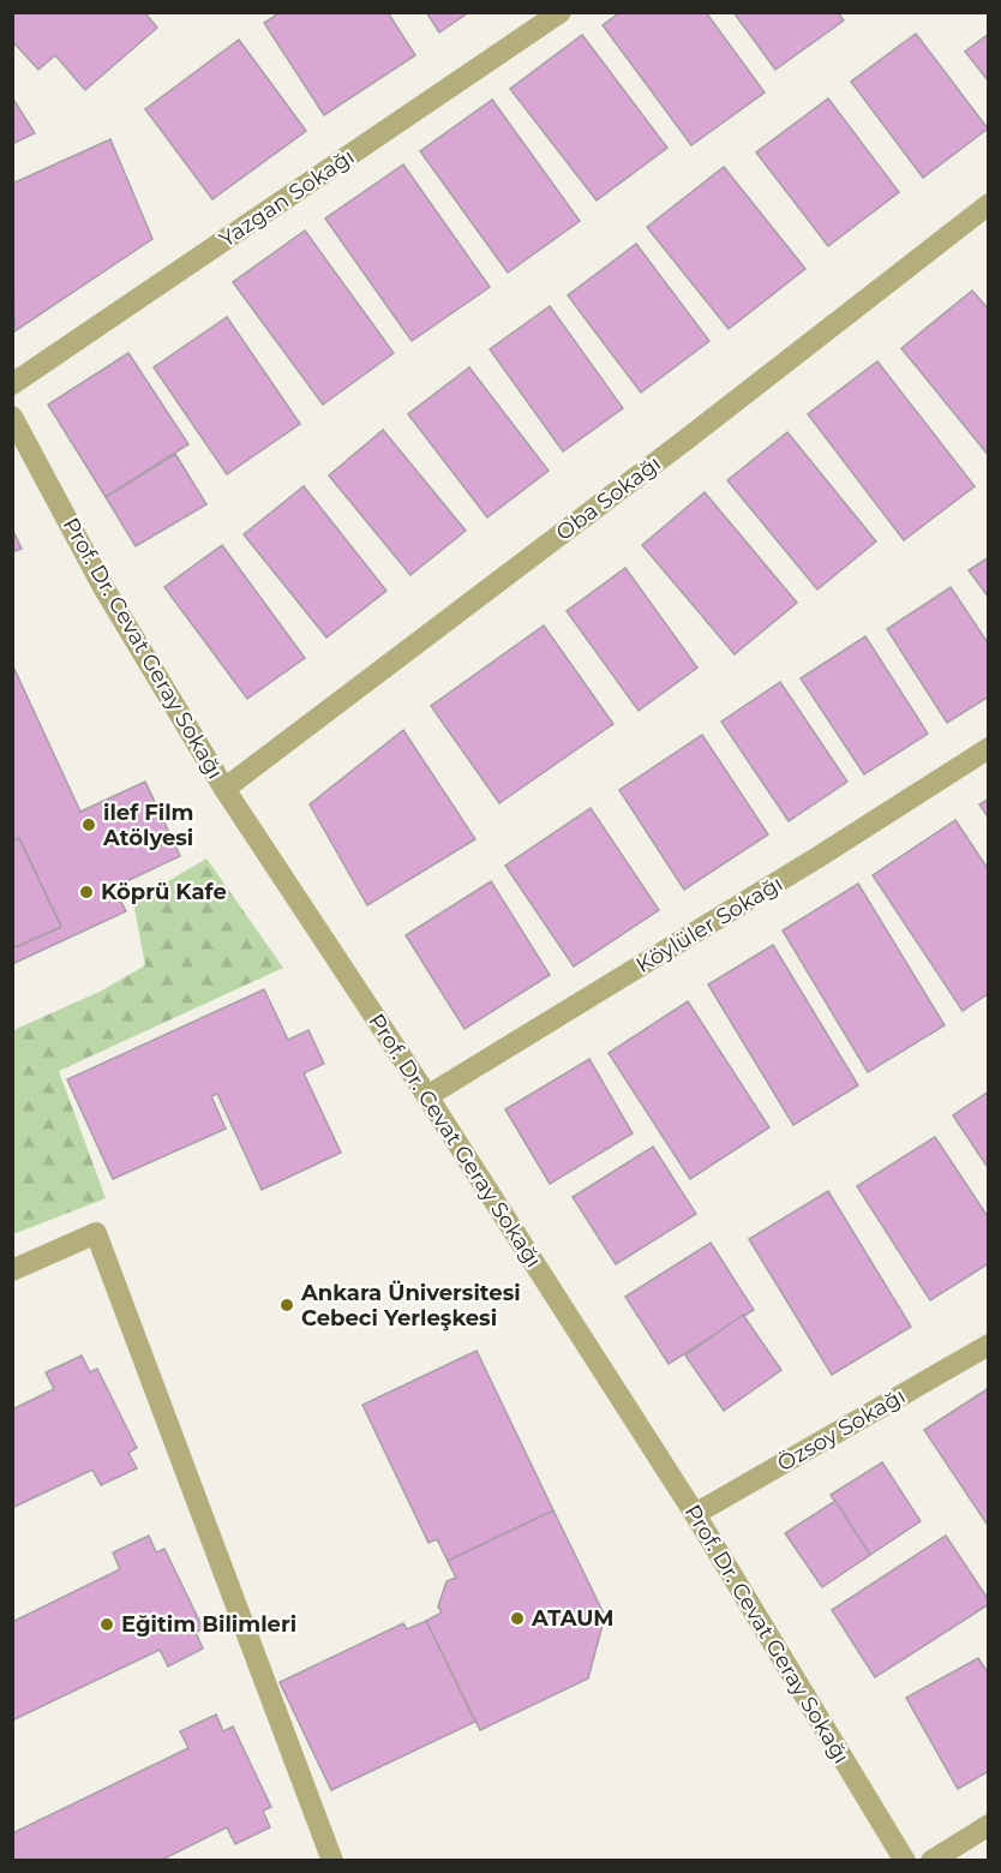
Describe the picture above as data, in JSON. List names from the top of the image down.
{
  "streets": {
    "street": [
      "Yazgan Sokağı",
      "Oba Sokağı",
      "Prof. Dr. Cevat Geray Sokağı",
      "Köylüler Sokağı",
      "Özsoy Sokağı"
    ]
  },
  "crossings": [
    ["Oba Sokağı", "Prof. Dr. Cevat Geray Sokağı"],
    ["Prof. Dr. Cevat Geray Sokağı", "Köylüler Sokağı"],
    ["Prof. Dr. Cevat Geray Sokağı", "Özsoy Sokağı"]
  ],
  "places": [
    "ilef Film Atölyesi",
    "Köprü Kafe",
    "Ankara Üniversitesi Cebeci Yerleşkesi",
    "ATAUM",
    "Eğitim Bilimleri"
  ]
}
